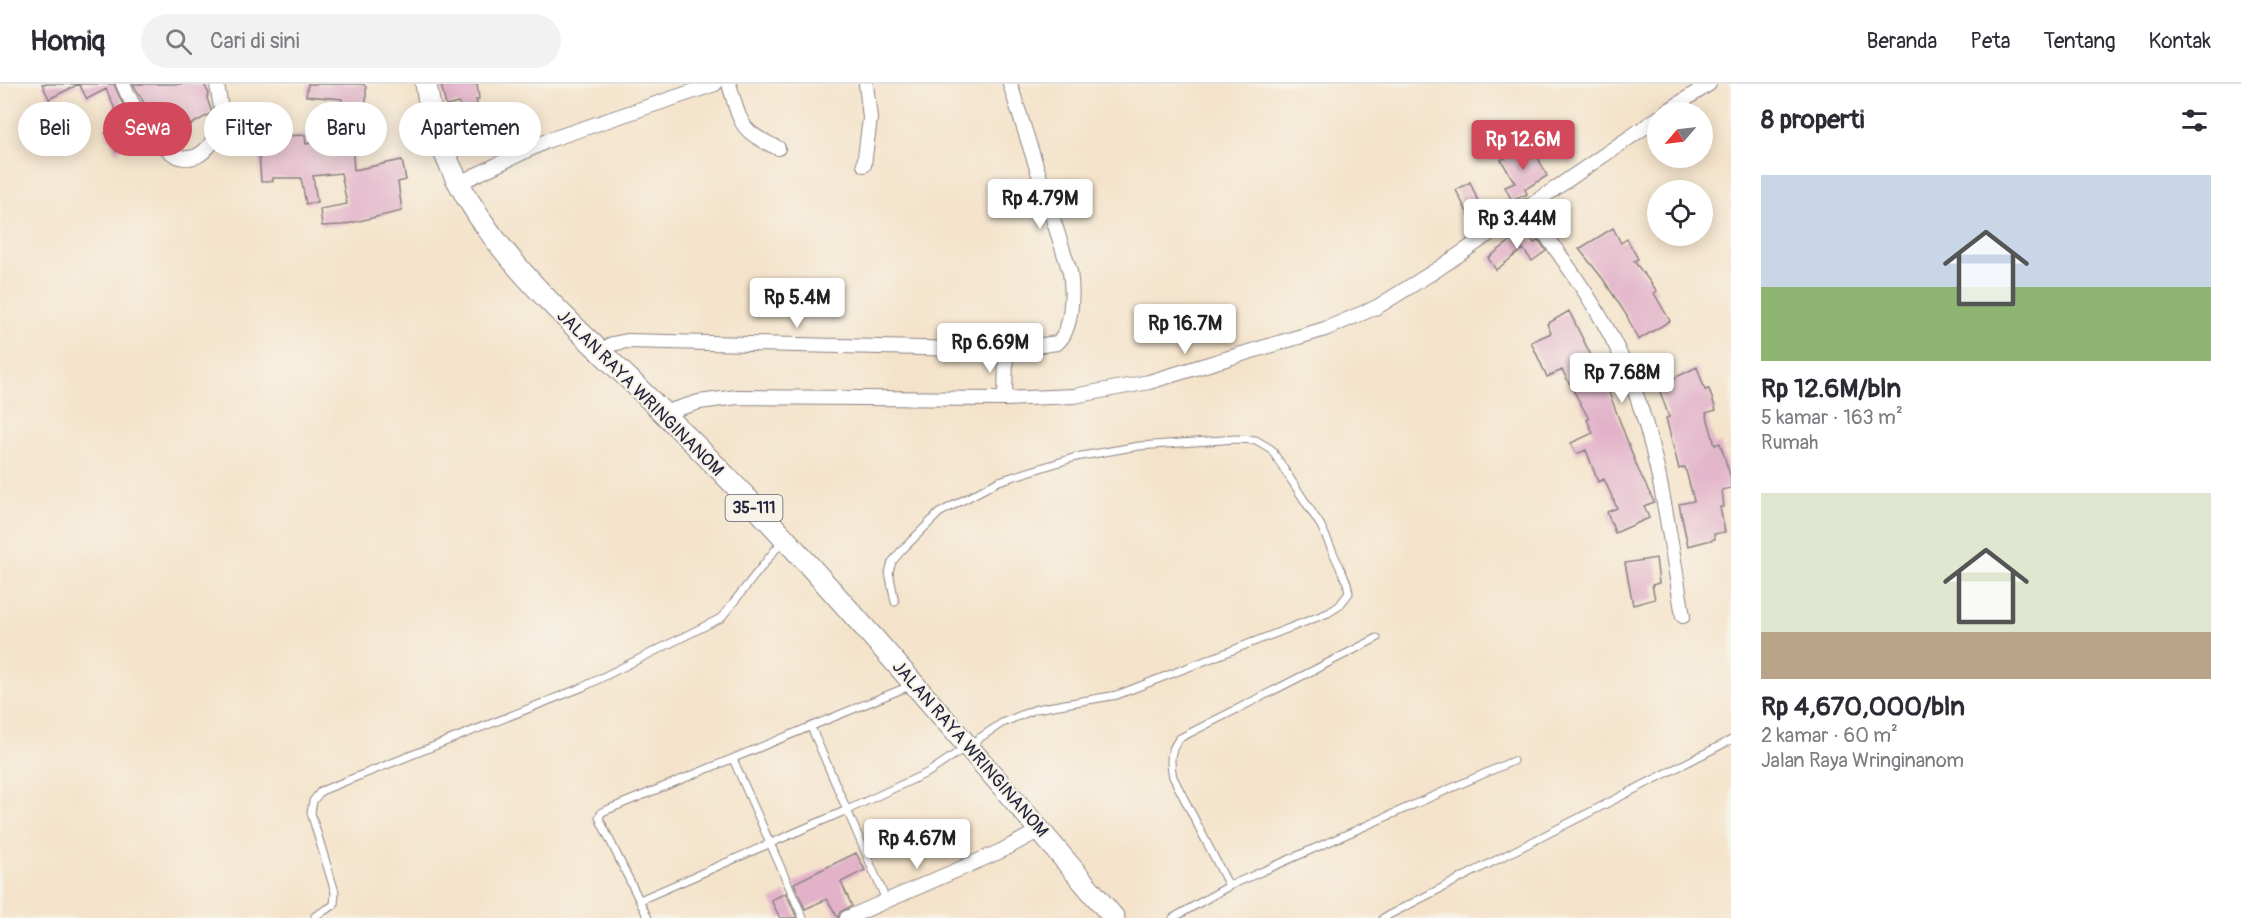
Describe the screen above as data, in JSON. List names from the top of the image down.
{
  "streets": {
    "main road": ["JALAN RAYA WRINGINANOM", "35-111"]
  },
  "north": "bottom left",
  "page": {
    "header": "Homiq",
    "search": "Cari di sini",
    "nav": [
      "Beranda",
      "Peta",
      "Tentang",
      "Kontak"
    ],
    "heading": "8 properti",
    "chip": [
      "Beli",
      "Sewa",
      "Filter",
      "Baru",
      "Apartemen"
    ],
    "price": [
      "Rp 12.6M",
      "Rp 4.79M",
      "Rp 3.44M",
      "Rp 5.4M",
      "Rp 16.7M",
      "Rp 6.69M",
      "Rp 7.68M",
      "Rp 4.67M"
    ],
    "list": [
      {
        "name": "Rp 12.6M/bln",
        "note": "5 kamar · 163 m² · Rumah"
      },
      {
        "name": "Rp 4,670,000/bln",
        "note": "2 kamar · 60 m² · Jalan Raya Wringinanom"
      }
    ]
  }
}
